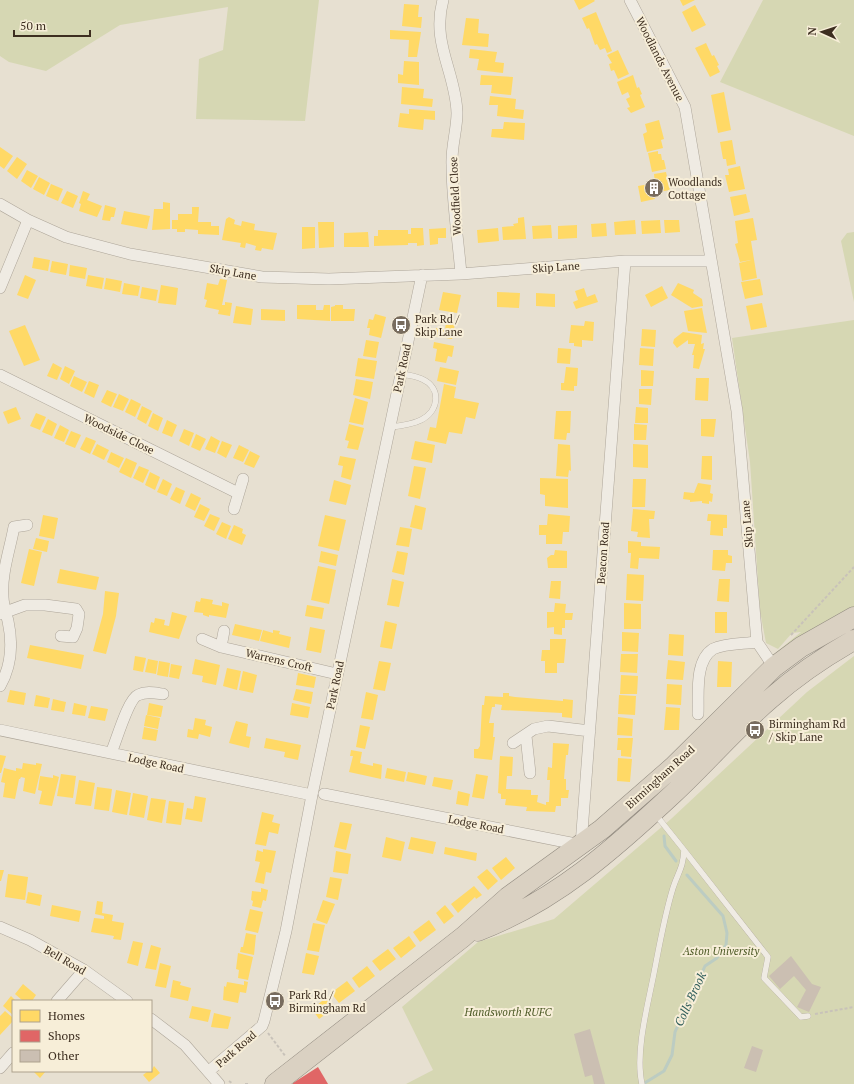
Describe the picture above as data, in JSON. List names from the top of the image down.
{
  "streets": {
    "highway": ["Birmingham Road"],
    "street": [
      "Woodlands Avenue",
      "Woodfield Close",
      "Skip Lane",
      "Park Road",
      "Woodside Close",
      "Beacon Road",
      "Warrens Croft",
      "Lodge Road",
      "Bell Road"
    ]
  },
  "crossings": [
    ["Woodlands Avenue", "Skip Lane"],
    ["Woodfield Close", "Skip Lane"],
    ["Skip Lane", "Park Road"],
    ["Skip Lane", "Beacon Road"],
    ["Skip Lane", "Birmingham Road"],
    ["Park Road", "Warrens Croft"],
    ["Park Road", "Lodge Road"],
    ["Beacon Road", "Lodge Road"],
    ["Beacon Road", "Birmingham Road"],
    ["Lodge Road", "Birmingham Road"]
  ],
  "water": ["Colls Brook"],
  "parks": ["Aston University", "Handsworth RUFC"],
  "places": {
    "building": ["Woodlands Cottage"],
    "bus stop": ["Park Rd / Skip Lane", "Birmingham Rd / Skip Lane", "Park Rd / Birmingham Rd"]
  },
  "legend": ["Homes", "Shops", "Other"],
  "scale_bar": "50 m",
  "north": "left"
}
